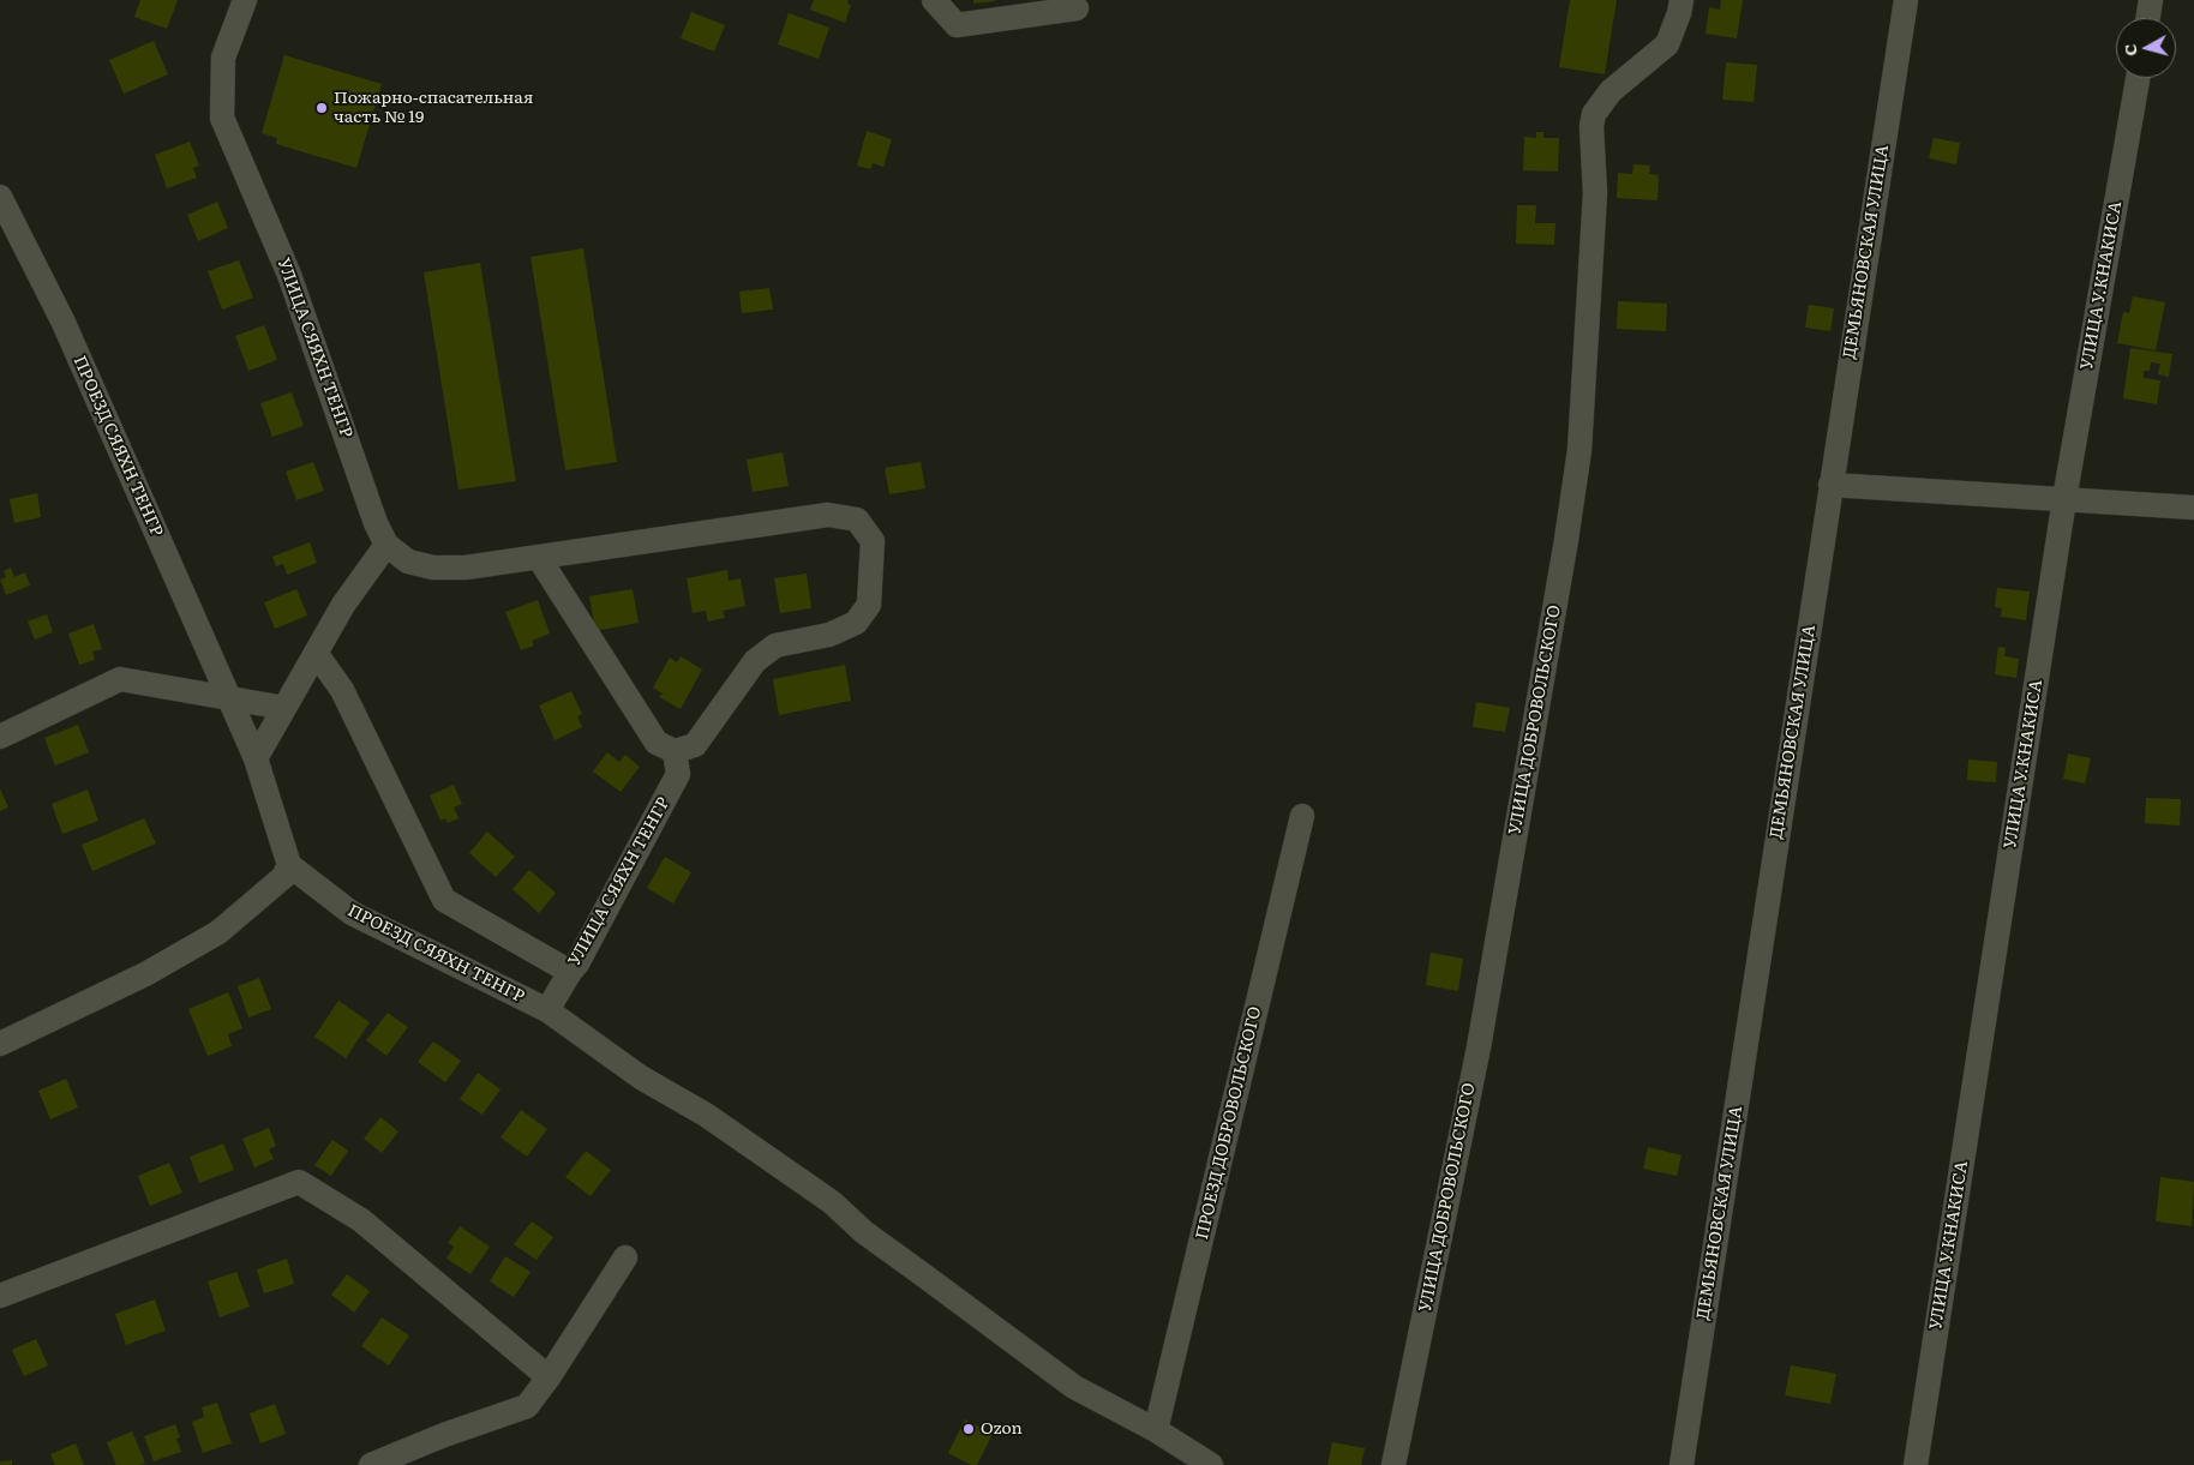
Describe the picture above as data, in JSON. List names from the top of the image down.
{
  "streets": {
    "street": [
      "ДЕМЬЯНОВСКАЯ УЛИЦА",
      "УЛИЦА У.КНАКИСА",
      "УЛИЦА СЯЯХН ТЕНГР",
      "ПРОЕЗД СЯЯХН ТЕНГР",
      "УЛИЦА ДОБРОВОЛЬСКОГО",
      "ПРОЕЗД ДОБРОВОЛЬСКОГО"
    ]
  },
  "crossings": [
    ["УЛИЦА СЯЯХН ТЕНГР", "ПРОЕЗД СЯЯХН ТЕНГР"],
    ["ПРОЕЗД СЯЯХН ТЕНГР", "ПРОЕЗД ДОБРОВОЛЬСКОГО"]
  ],
  "places": ["Пожарно-спасательная часть № 19", "Ozon"],
  "north": "left"
}
